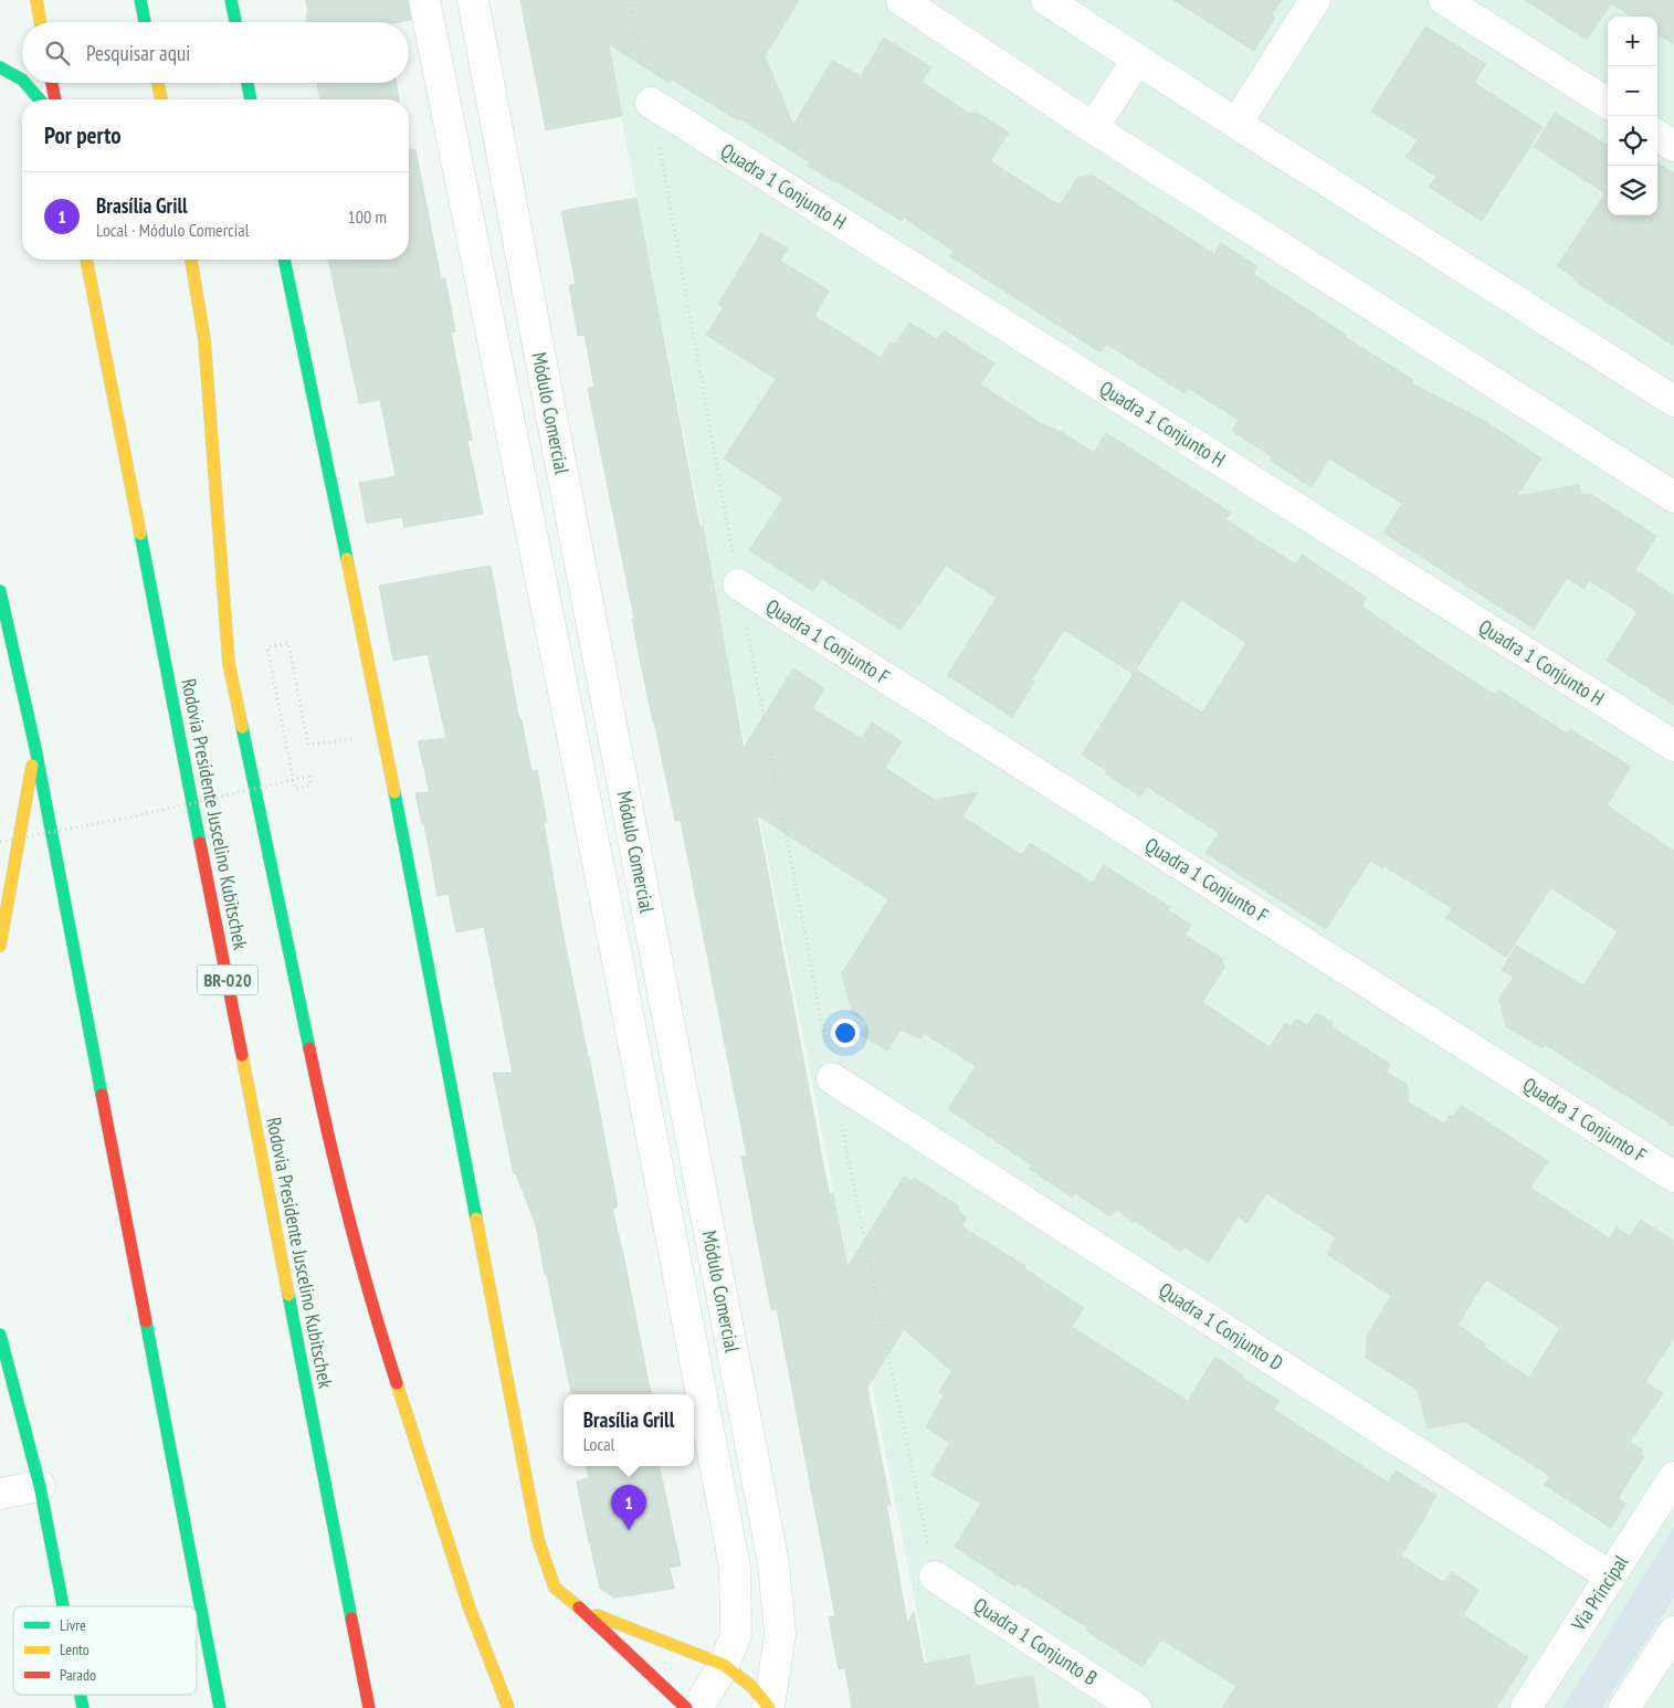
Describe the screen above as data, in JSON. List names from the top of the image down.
{
  "streets": {
    "main road": ["Módulo Comercial", "Rodovia Presidente Juscelino Kubitschek", "BR-020"],
    "street": [
      "Quadra 1 Conjunto H",
      "Quadra 1 Conjunto F",
      "Quadra 1 Conjunto D",
      "Via Principal",
      "Quadra 1 Conjunto B"
    ]
  },
  "crossings": [
    ["Quadra 1 Conjunto D", "Via Principal"]
  ],
  "legend": ["Livre", "Lento", "Parado"],
  "page": {
    "map_buttons": ["+", "−"],
    "search": "Pesquisar aqui",
    "heading": "Por perto",
    "list": [
      {
        "mark": "1",
        "name": "Brasília Grill",
        "note": "Local · Módulo Comercial",
        "value": "100 m"
      }
    ],
    "popup": ["Brasília Grill", "Local"],
    "pins": "1"
  }
}
